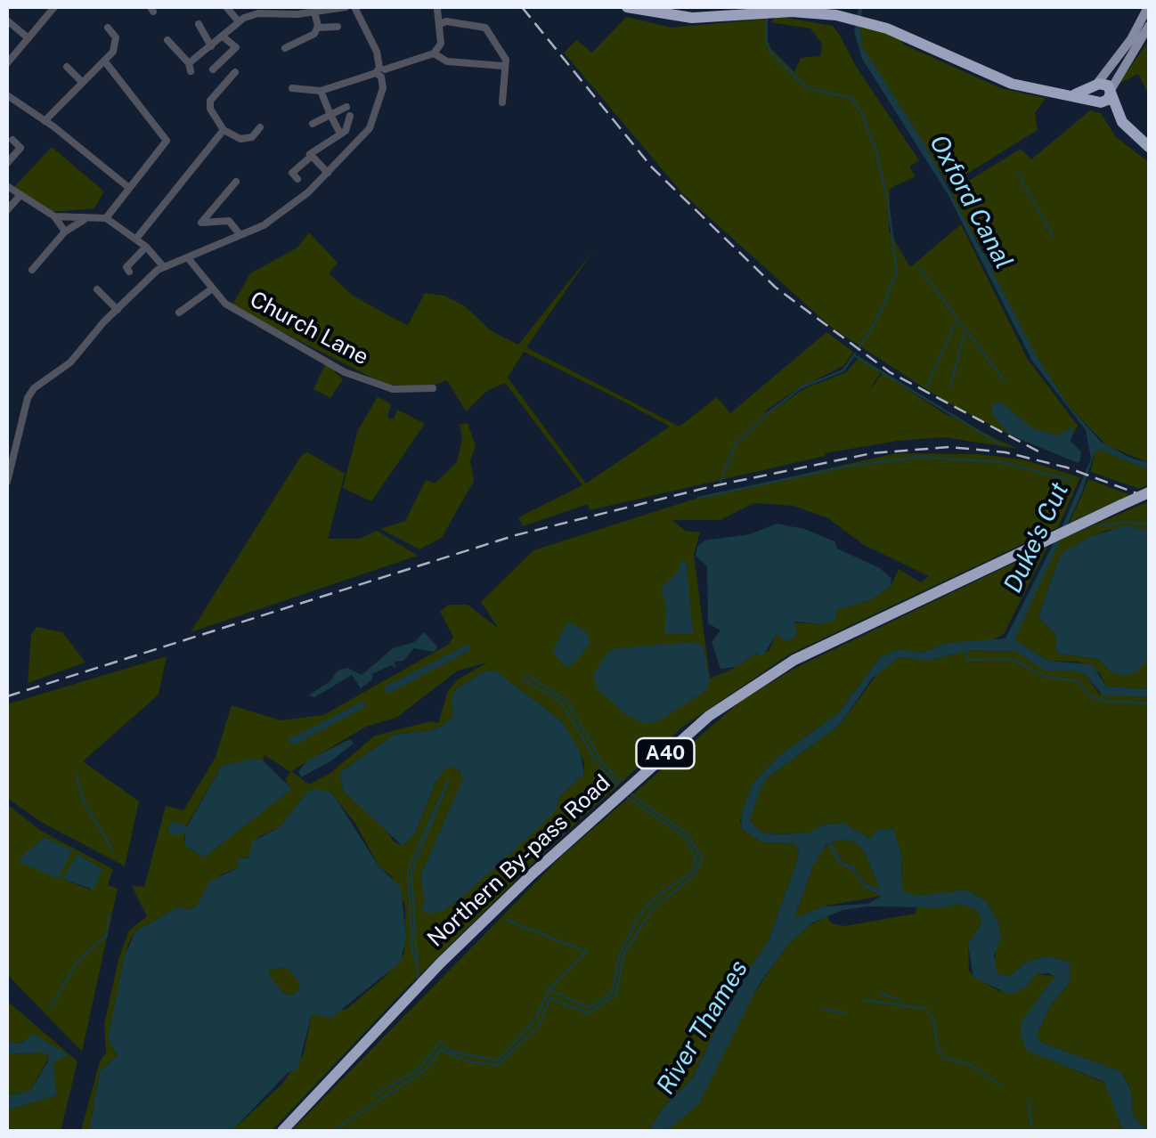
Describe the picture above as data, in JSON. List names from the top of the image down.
{
  "streets": {
    "highway": ["A40", "Northern By-pass Road"],
    "street": ["Church Lane"]
  },
  "water": ["Oxford Canal", "Duke's Cut", "River Thames"]
}
